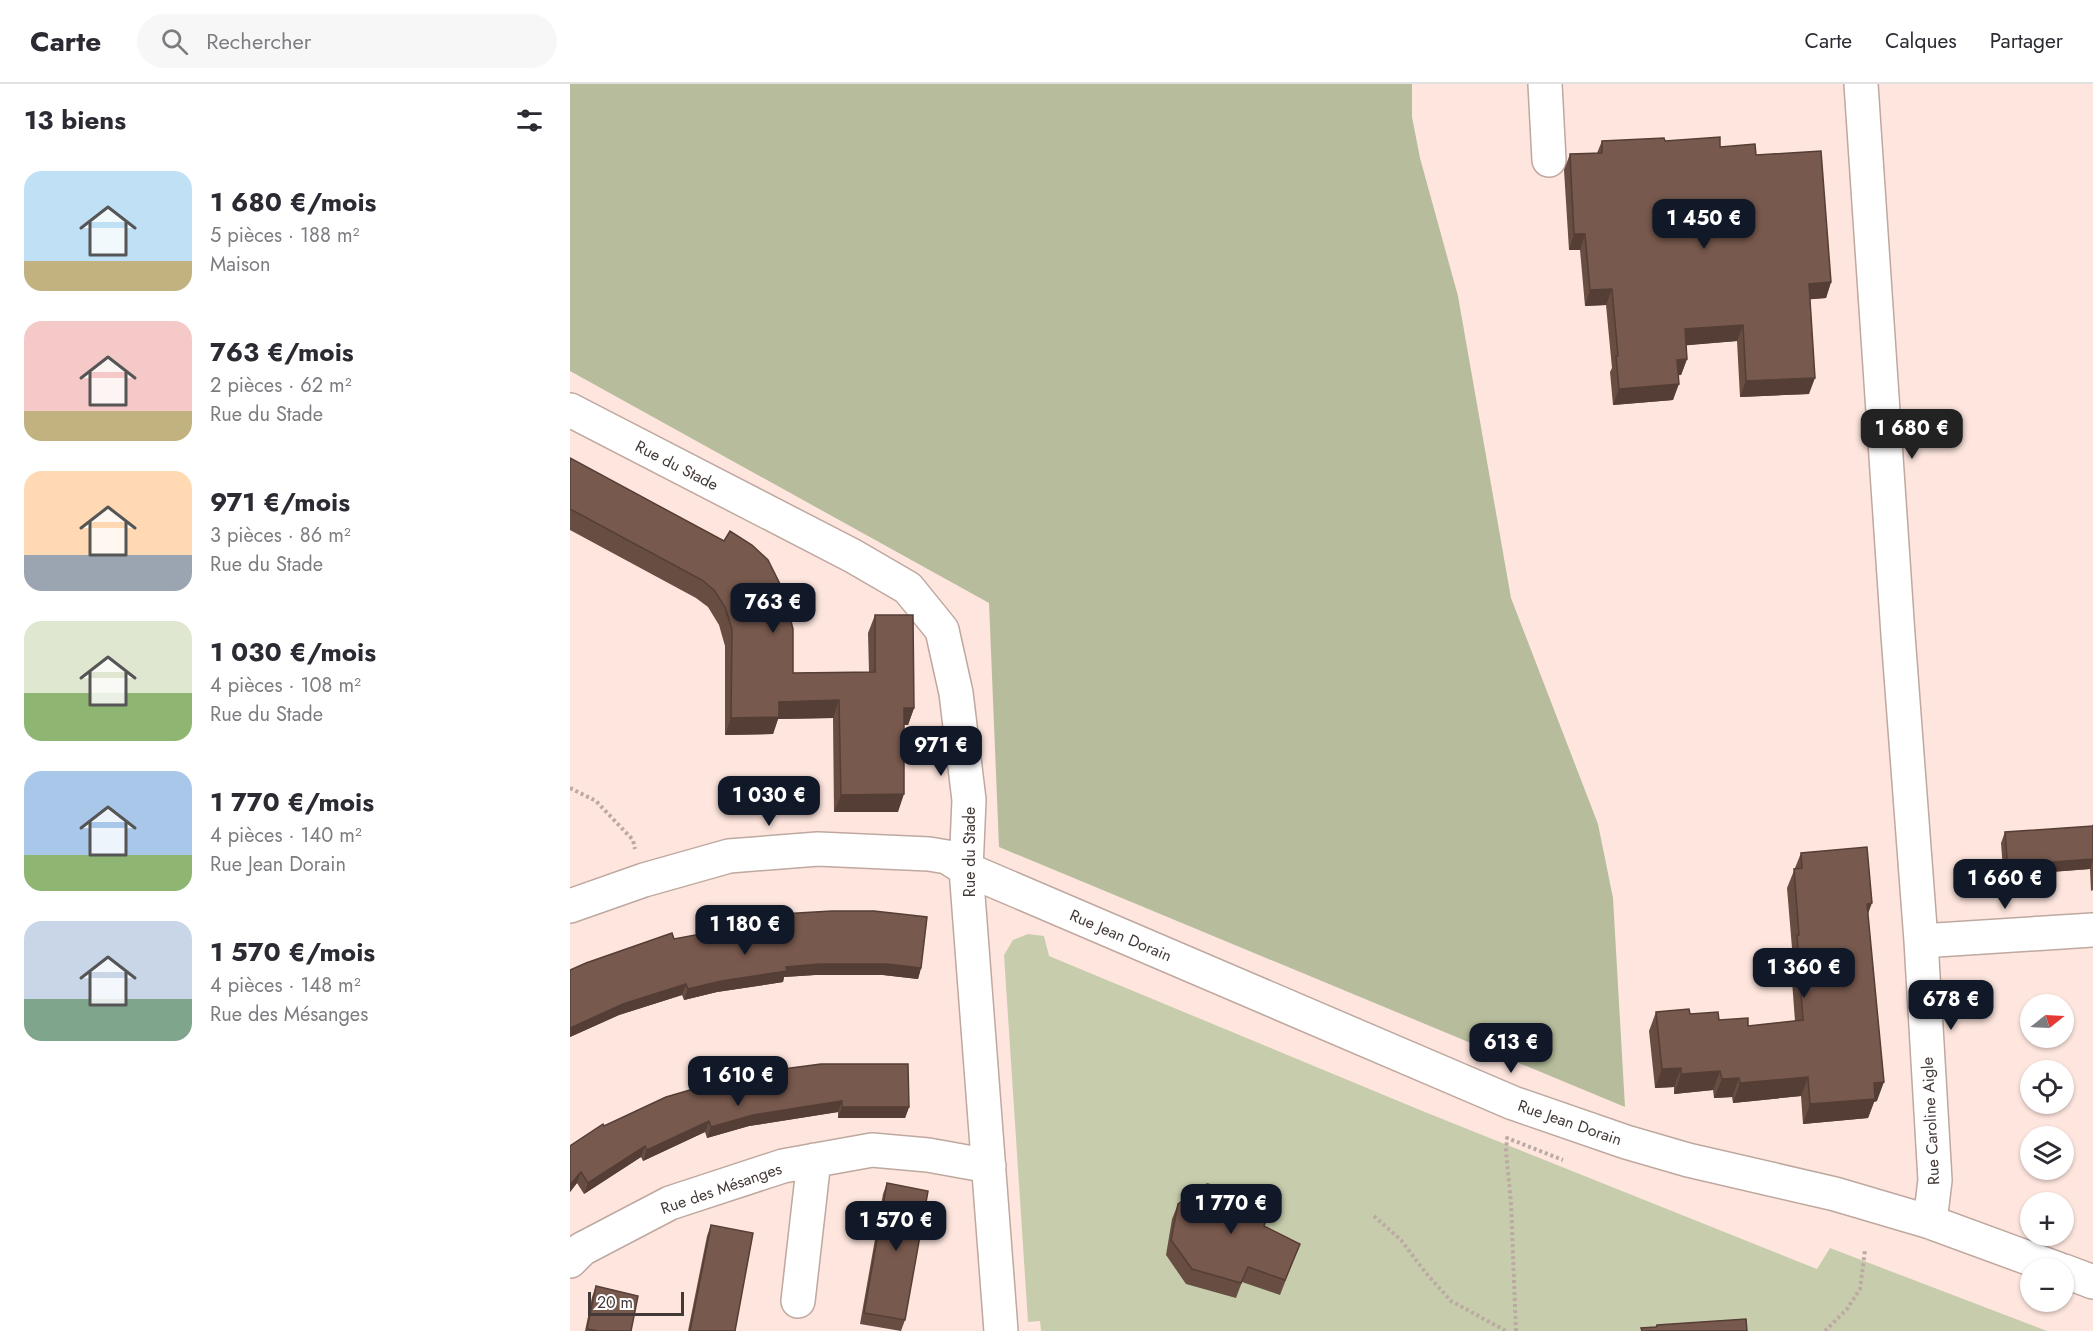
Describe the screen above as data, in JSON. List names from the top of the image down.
{
  "streets": {
    "street": [
      "Rue du Stade",
      "Rue Jean Dorain",
      "Rue Caroline Aigle",
      "Rue des Mésanges"
    ]
  },
  "crossings": [
    ["Rue du Stade", "Rue Jean Dorain"],
    ["Rue du Stade", "Rue des Mésanges"],
    ["Rue Jean Dorain", "Rue Caroline Aigle"]
  ],
  "scale_bar": "20 m",
  "north": "right",
  "page": {
    "header": "Carte",
    "search": "Rechercher",
    "nav": ["Carte", "Calques", "Partager"],
    "heading": "13 biens",
    "list": [
      {
        "name": "1 680 €/mois",
        "note": "5 pièces · 188 m² · Maison"
      },
      {
        "name": "763 €/mois",
        "note": "2 pièces · 62 m² · Rue du Stade"
      },
      {
        "name": "971 €/mois",
        "note": "3 pièces · 86 m² · Rue du Stade"
      },
      {
        "name": "1 030 €/mois",
        "note": "4 pièces · 108 m² · Rue du Stade"
      },
      {
        "name": "1 770 €/mois",
        "note": "4 pièces · 140 m² · Rue Jean Dorain"
      },
      {
        "name": "1 570 €/mois",
        "note": "4 pièces · 148 m² · Rue des Mésanges"
      }
    ],
    "price": [
      "1 450 €",
      "1 680 €",
      "763 €",
      "971 €",
      "1 030 €",
      "1 660 €",
      "1 180 €",
      "1 360 €",
      "678 €",
      "613 €",
      "1 610 €",
      "1 770 €",
      "1 570 €"
    ],
    "map_buttons": ["+", "−"],
    "scale": "20 m"
  }
}
